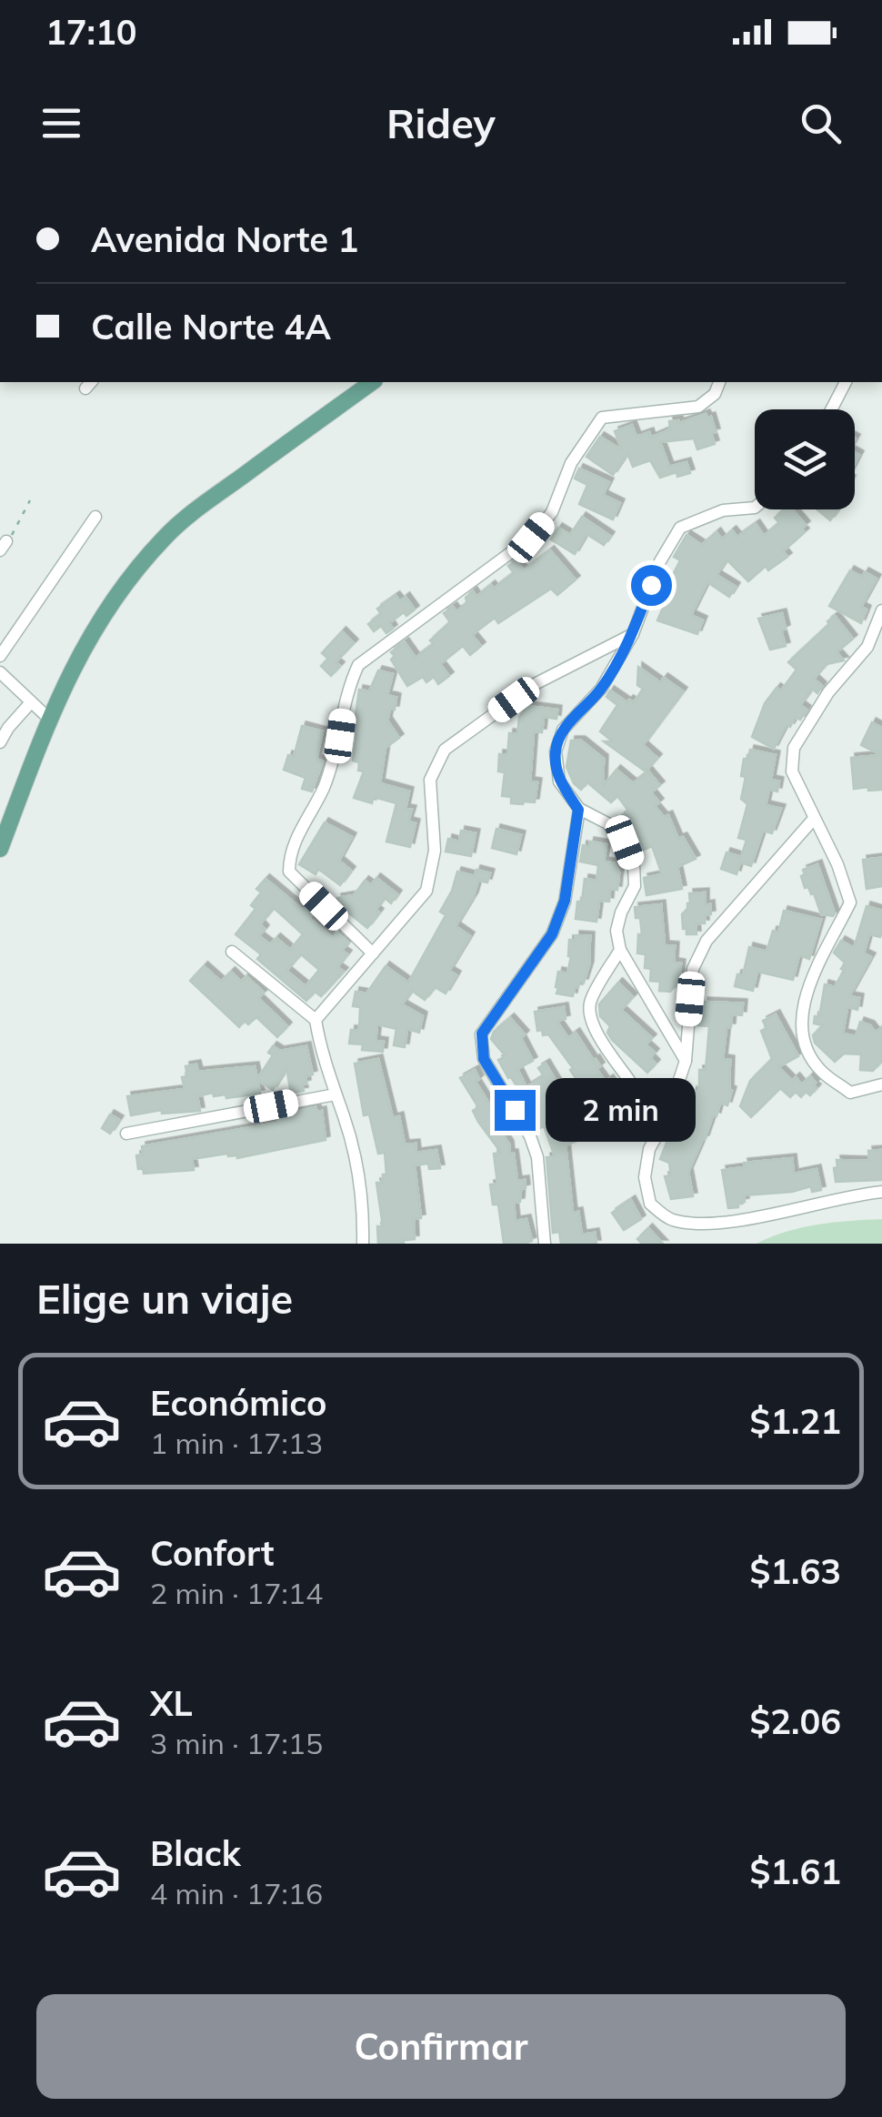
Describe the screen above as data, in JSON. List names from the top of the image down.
{
  "page": {
    "status": "17:10",
    "header": "Ridey",
    "banner": ["Avenida Norte 1", "Calle Norte 4A"],
    "bubble": "2 min",
    "heading": "Elige un viaje",
    "list": [
      {
        "name": "Económico",
        "note": "1 min · 17:13",
        "value": "$1.21"
      },
      {
        "name": "Confort",
        "note": "2 min · 17:14",
        "value": "$1.63"
      },
      {
        "name": "XL",
        "note": "3 min · 17:15",
        "value": "$2.06"
      },
      {
        "name": "Black",
        "note": "4 min · 17:16",
        "value": "$1.61"
      }
    ],
    "buttons": "Confirmar"
  }
}
